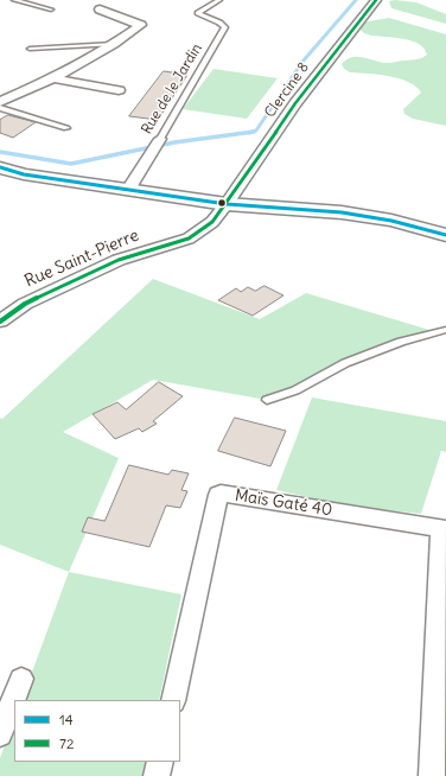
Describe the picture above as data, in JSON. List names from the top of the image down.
{
  "streets": {
    "street": [
      "Rue de le Jardin",
      "Clercine 8",
      "Rue Saint-Pierre",
      "Maïs Gaté 40"
    ]
  },
  "crossings": [
    ["Clercine 8", "Rue Saint-Pierre"]
  ],
  "lines": ["transit line 72", "transit line 14"],
  "legend": ["14", "72"]
}
